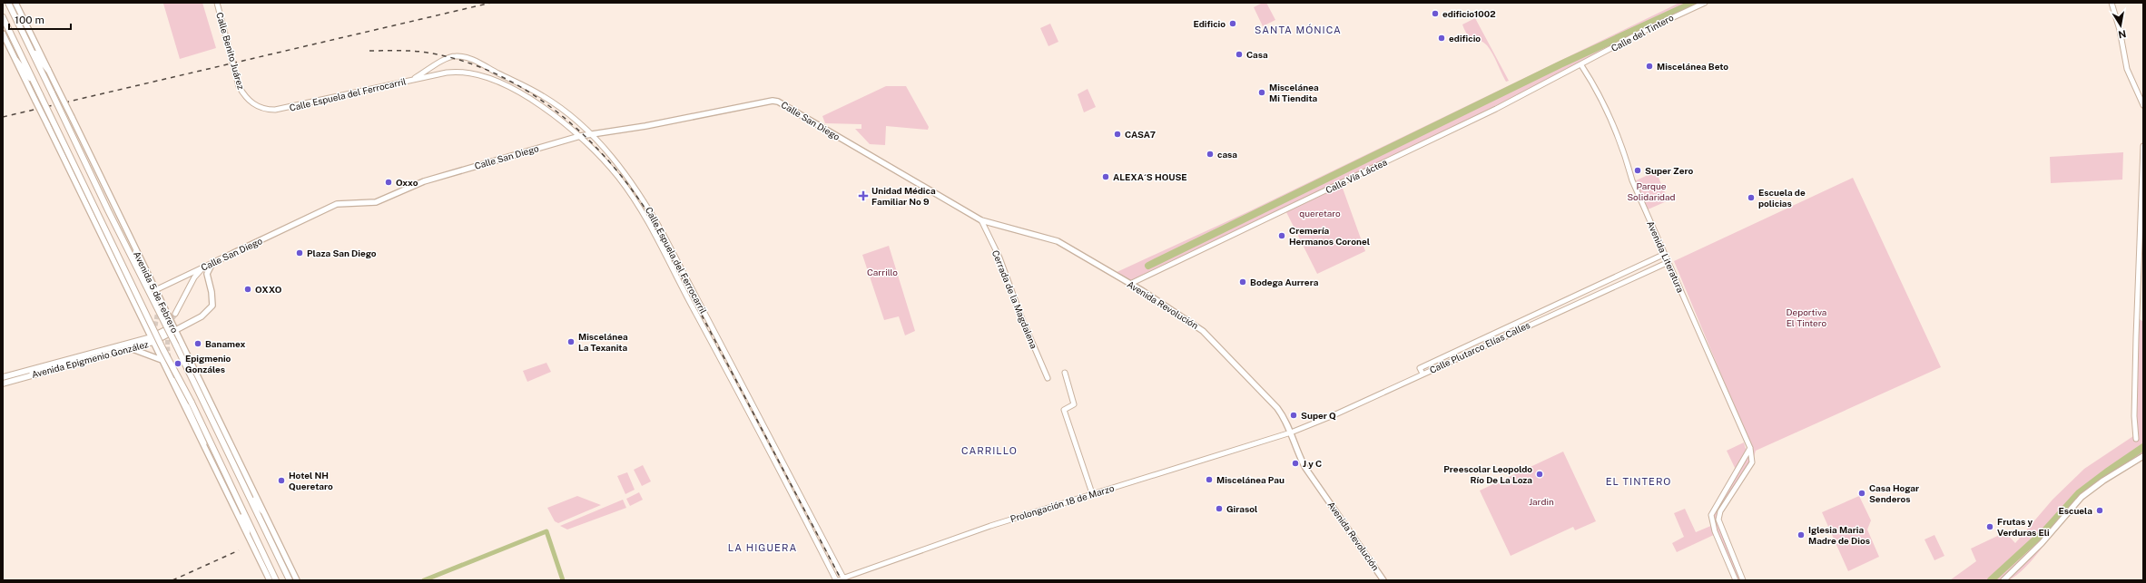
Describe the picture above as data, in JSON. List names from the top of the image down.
{
  "streets": {
    "highway": ["Avenida 5 de Febrero"],
    "main road": ["Calle San Diego", "Avenida Revolución", "Avenida Epigmenio González"],
    "street": [
      "Calle del Tintero",
      "Calle Benito Juárez",
      "Calle Espuela del Ferrocarril",
      "Calle Vía Láctea",
      "Avenida Literatura",
      "Cerrada de la Magdalena",
      "Calle Plutarco Elías Calles",
      "Prolongación 18 de Marzo"
    ]
  },
  "crossings": [
    ["Calle del Tintero", "Calle Vía Láctea"],
    ["Calle del Tintero", "Avenida Literatura"],
    ["Calle Benito Juárez", "Calle Espuela del Ferrocarril"],
    ["Calle Espuela del Ferrocarril", "Calle San Diego"],
    ["Calle Espuela del Ferrocarril", "Prolongación 18 de Marzo"],
    ["Calle San Diego", "Avenida 5 de Febrero"],
    ["Calle San Diego", "Avenida Revolución"],
    ["Calle San Diego", "Avenida Epigmenio González"],
    ["Calle Vía Láctea", "Avenida Literatura"],
    ["Calle Vía Láctea", "Avenida Revolución"],
    ["Avenida Literatura", "Calle Plutarco Elías Calles"],
    ["Avenida 5 de Febrero", "Avenida Epigmenio González"],
    ["Cerrada de la Magdalena", "Avenida Revolución"],
    ["Avenida Revolución", "Calle Plutarco Elías Calles"],
    ["Avenida Revolución", "Prolongación 18 de Marzo"],
    ["Calle Plutarco Elías Calles", "Prolongación 18 de Marzo"]
  ],
  "districts": [
    "SANTA MÓNICA",
    "CARRILLO",
    "EL TINTERO",
    "LA HIGUERA"
  ],
  "parks": [
    "Parque Solidaridad",
    "queretaro",
    "Carrillo",
    "Deportiva El Tintero",
    "Jardin"
  ],
  "places": {
    "other": [
      "edificio1002",
      "Edificio",
      "edificio",
      "Casa",
      "Miscelánea Beto",
      "Miscelánea Mi Tiendita",
      "CASA7",
      "casa",
      "Super Zero",
      "ALEXA´S HOUSE",
      "Oxxo",
      "Escuela de policias",
      "Cremería Hermanos Coronel",
      "Plaza San Diego",
      "Bodega Aurrera",
      "OXXO",
      "Miscelánea La Texanita",
      "Banamex",
      "Epigmenio Gonzáles",
      "Super Q",
      "J y C",
      "Preescolar Leopoldo Río De La Loza",
      "Miscelánea Pau",
      "Hotel NH Queretaro",
      "Casa Hogar Senderos",
      "Girasol",
      "Escuela",
      "Frutas y Verduras Eli",
      "Iglesia Maria Madre de Dios"
    ],
    "health": ["Unidad Médica Familiar No 9"]
  },
  "scale_bar": "100 m",
  "north": "bottom"
}
